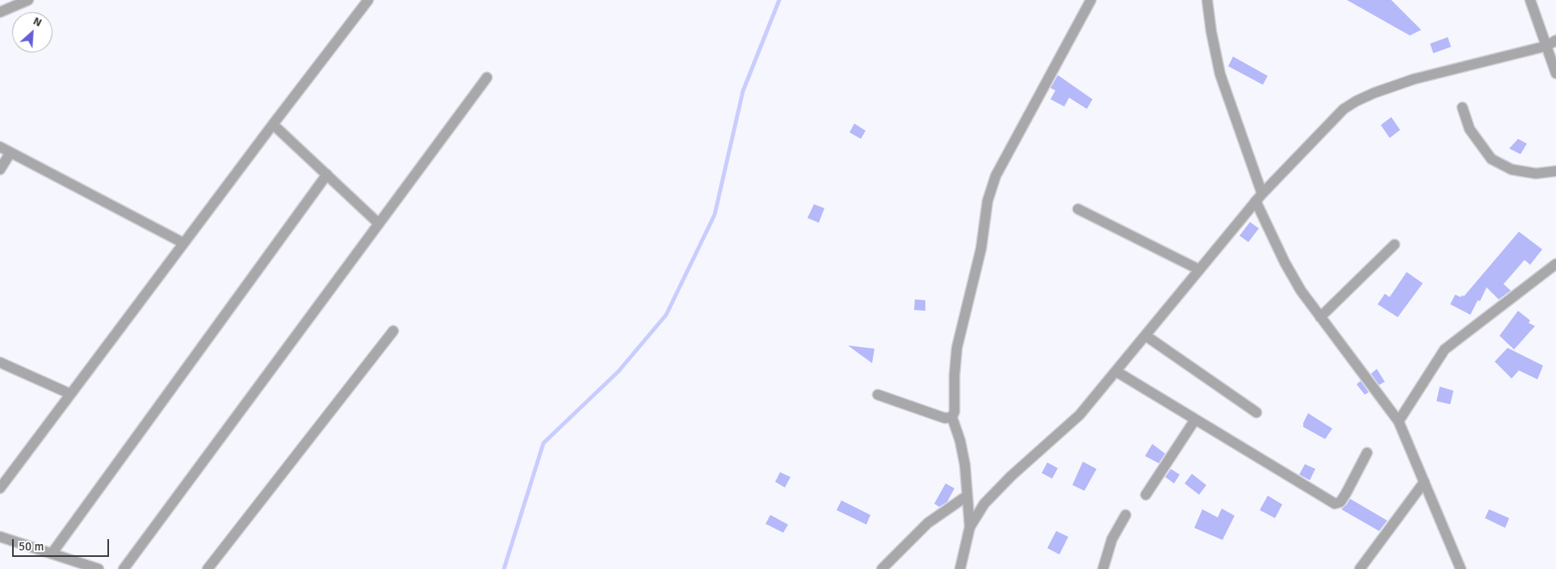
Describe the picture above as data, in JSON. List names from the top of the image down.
{
  "scale_bar": "50 m",
  "north": "top right"
}
